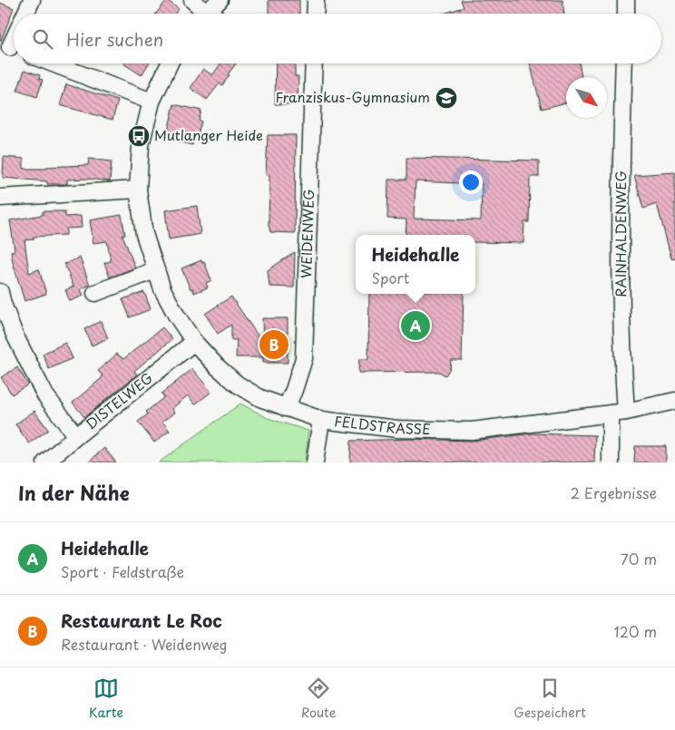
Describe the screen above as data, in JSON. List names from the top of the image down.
{
  "streets": {
    "street": [
      "WEIDENWEG",
      "RAINHALDENWEG",
      "DISTELWEG",
      "FELDSTRASSE"
    ]
  },
  "crossings": [
    ["WEIDENWEG", "FELDSTRASSE"],
    ["RAINHALDENWEG", "FELDSTRASSE"],
    ["DISTELWEG", "FELDSTRASSE"]
  ],
  "places": {
    "school or university": ["Franziskus-Gymnasium"],
    "bus stop": ["Mutlanger Heide"]
  },
  "north": "bottom right",
  "page": {
    "search": "Hier suchen",
    "popup": ["Heidehalle", "Sport"],
    "pins": ["A", "B"],
    "heading": ["In der Nähe", "2 Ergebnisse"],
    "list": [
      {
        "mark": "A",
        "name": "Heidehalle",
        "note": "Sport · Feldstraße",
        "value": "70 m"
      },
      {
        "mark": "B",
        "name": "Restaurant Le Roc",
        "note": "Restaurant · Weidenweg",
        "value": "120 m"
      }
    ],
    "nav": ["Karte", "Route", "Gespeichert"]
  }
}
